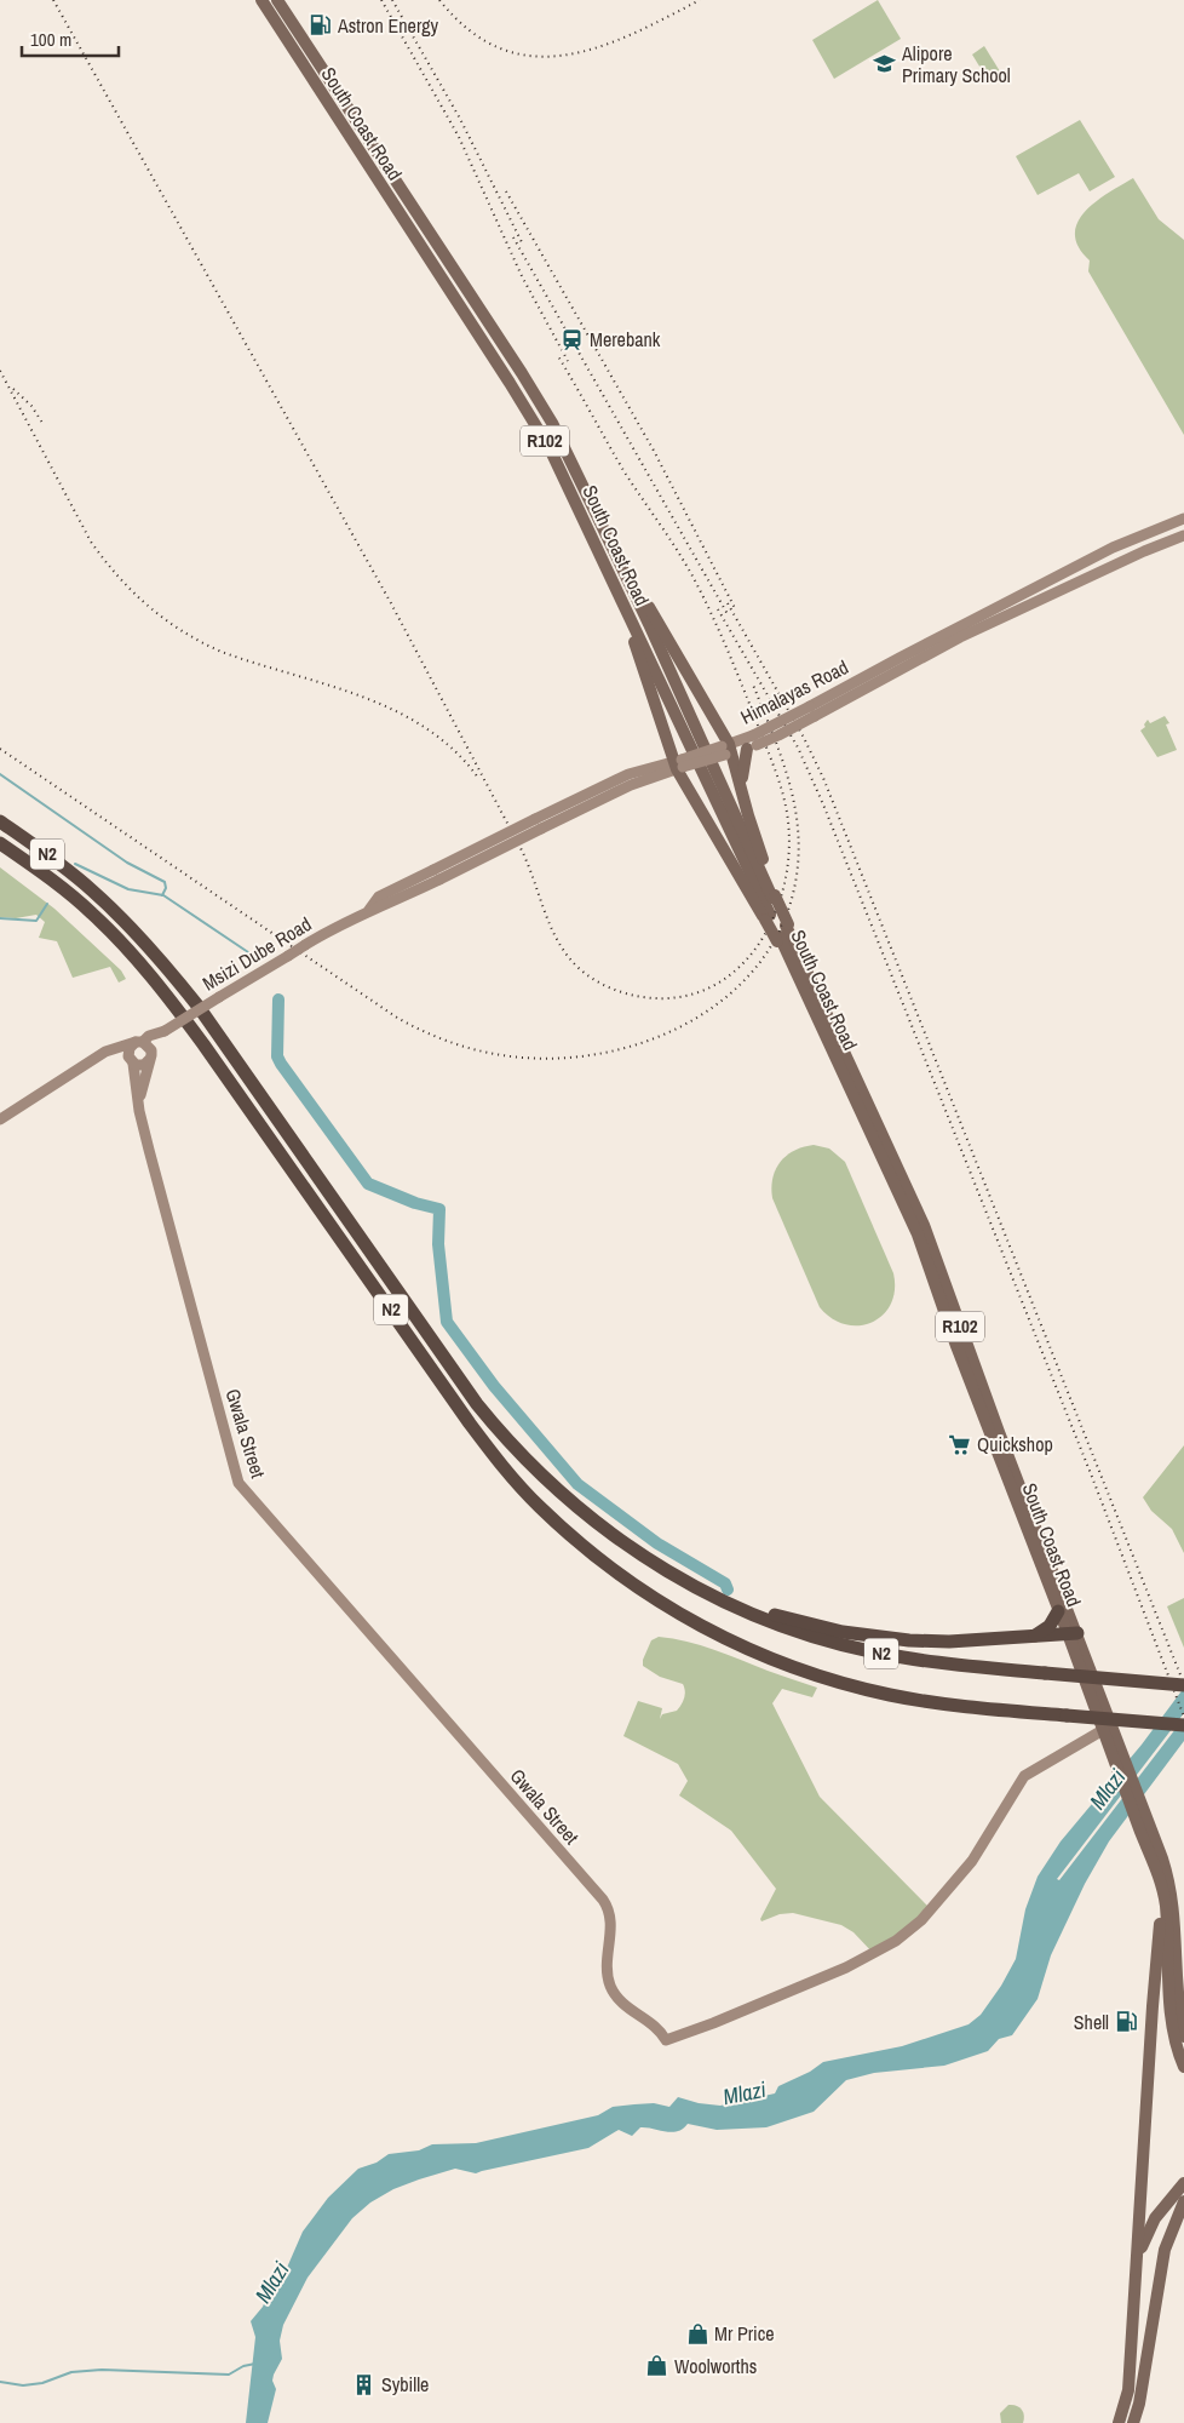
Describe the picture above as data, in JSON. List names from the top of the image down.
{
  "streets": {
    "highway": ["N2"],
    "main road": ["South Coast Road", "R102"],
    "street": ["Himalayas Road", "Msizi Dube Road", "Gwala Street"]
  },
  "crossings": [
    ["South Coast Road", "Gwala Street"],
    ["Himalayas Road", "Msizi Dube Road"],
    ["Msizi Dube Road", "Gwala Street"]
  ],
  "water": ["Mlazi"],
  "places": {
    "fuel station": ["Astron Energy", "Shell"],
    "school or university": ["Alipore Primary School"],
    "station": ["Merebank"],
    "supermarket": ["Quickshop"],
    "shop": ["Mr Price", "Woolworths"],
    "building": ["Sybille"]
  },
  "scale_bar": "100 m"
}
